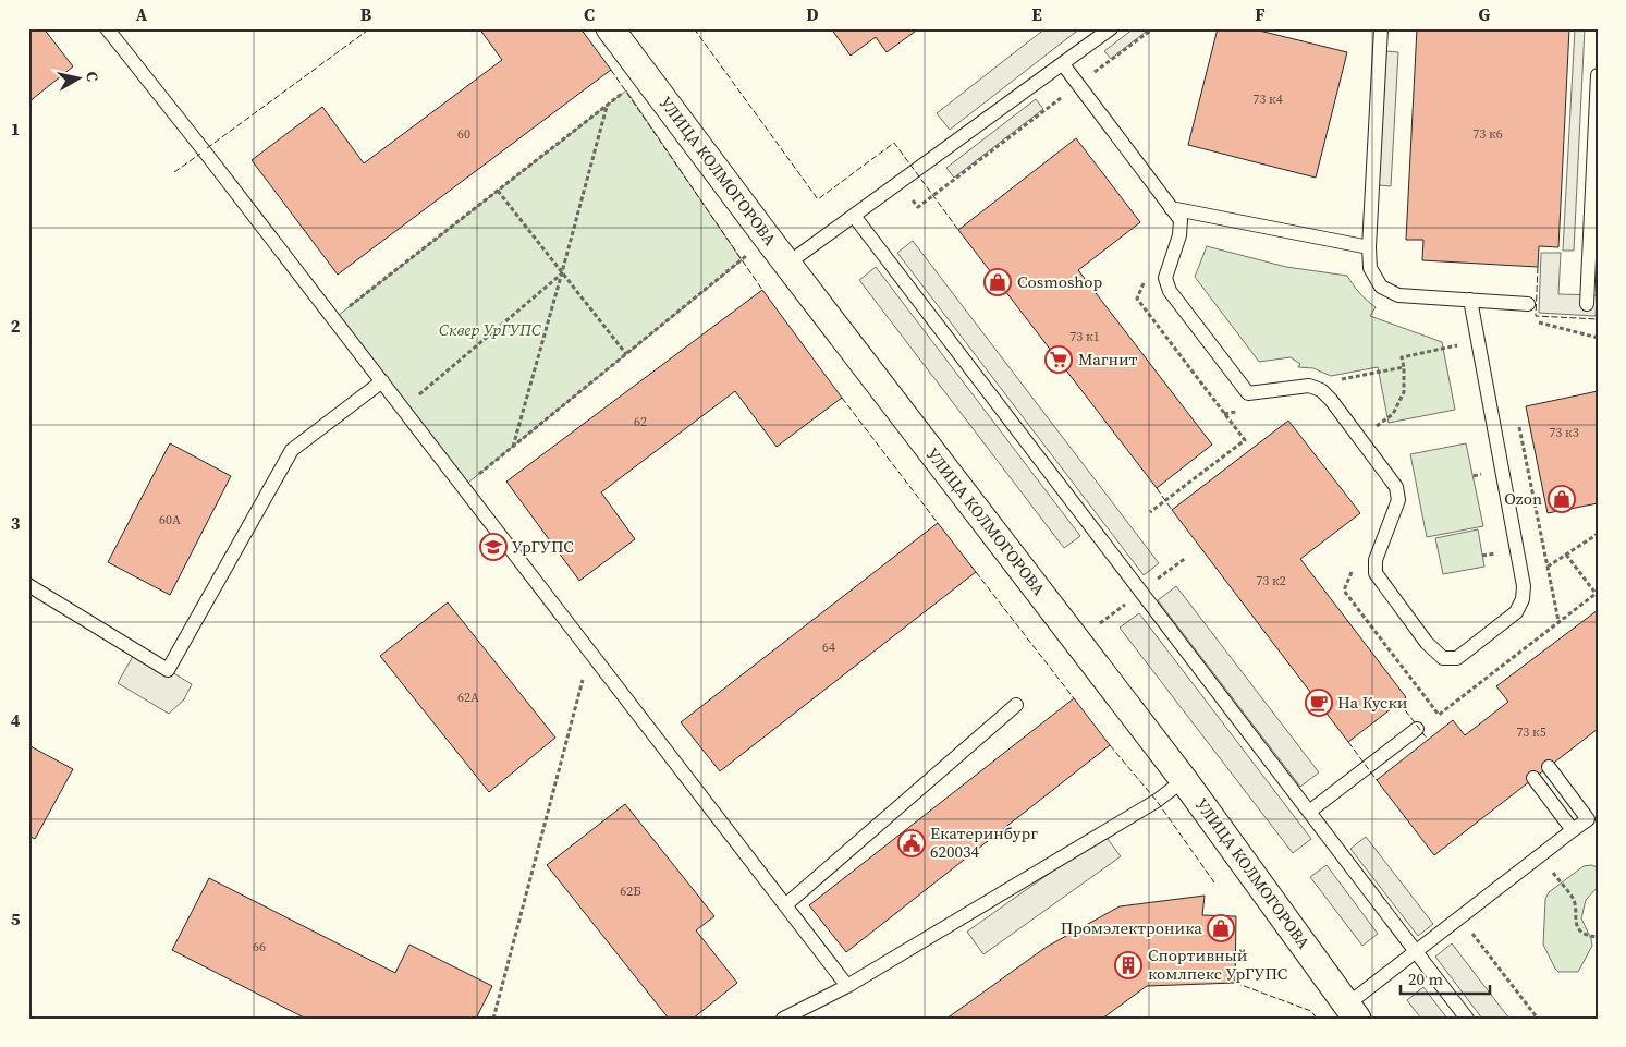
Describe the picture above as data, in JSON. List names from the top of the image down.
{
  "streets": {
    "street": ["УЛИЦА КОЛМОГОРОВА"]
  },
  "parks": ["Сквер УрГУПС"],
  "places": {
    "shop": ["Cosmoshop", "Ozon", "Промэлектроника"],
    "supermarket": ["Магнит"],
    "school or university": ["УрГУПС"],
    "cafe": ["На Куски"],
    "public building": ["Екатеринбург 620034"],
    "building": ["Спортивный комлпекс УрГУПС"]
  },
  "house_numbers": [
    "73 к4",
    "60",
    "73 к6",
    "73 к1",
    "62",
    "73 к3",
    "60А",
    "73 к2",
    "64",
    "62А",
    "73 к5",
    "62Б",
    "66"
  ],
  "scale_bar": "20 m",
  "north": "right",
  "grid": {
    "columns": [
      "A",
      "B",
      "C",
      "D",
      "E",
      "F",
      "G"
    ],
    "rows": [
      "1",
      "2",
      "3",
      "4",
      "5"
    ]
  }
}
